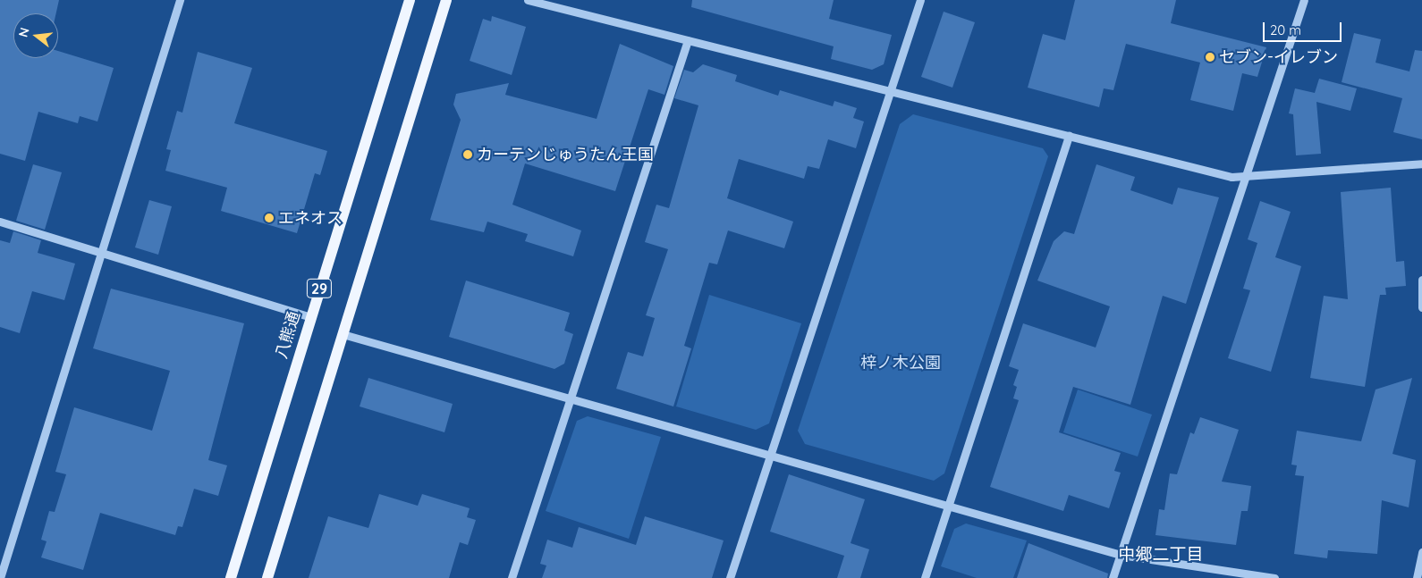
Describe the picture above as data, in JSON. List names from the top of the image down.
{
  "streets": {
    "main road": ["29", "八熊通"]
  },
  "districts": ["中郷二丁目"],
  "parks": ["梓ノ木公園"],
  "places": ["セブン-イレブン", "カーテンじゅうたん王国", "エネオス"],
  "scale_bar": "20 m",
  "north": "left"
}
